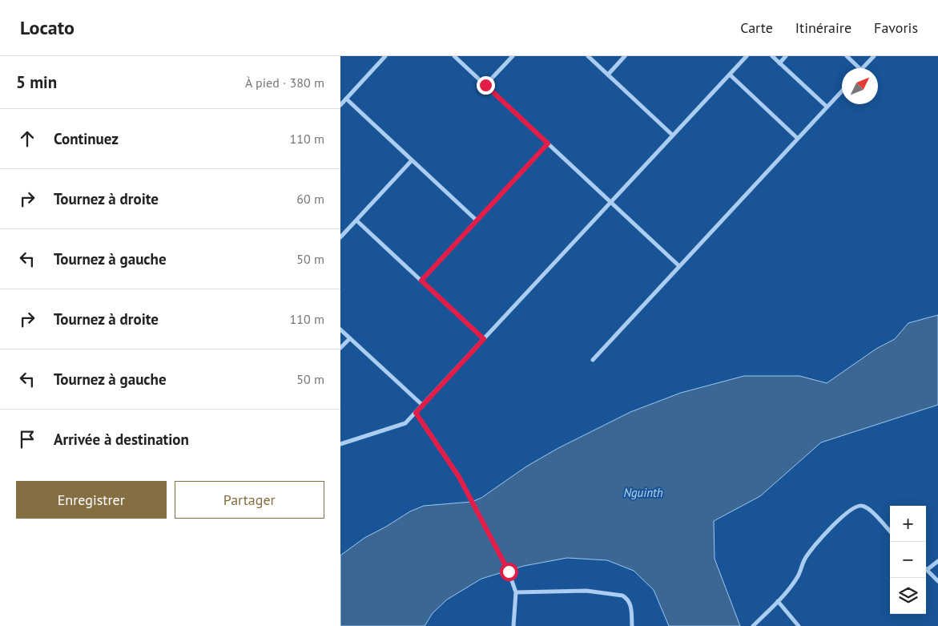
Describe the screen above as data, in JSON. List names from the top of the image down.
{
  "water": ["Nguinth"],
  "north": "top right",
  "page": {
    "header": "Locato",
    "nav": ["Carte", "Itinéraire", "Favoris"],
    "heading": ["5 min", "À pied · 380 m"],
    "list": [
      ["Continuez", "110 m"],
      ["Tournez à droite", "60 m"],
      ["Tournez à gauche", "50 m"],
      ["Tournez à droite", "110 m"],
      ["Tournez à gauche", "50 m"],
      "Arrivée à destination"
    ],
    "buttons": ["Enregistrer", "Partager"],
    "map_buttons": ["+", "−"]
  }
}
